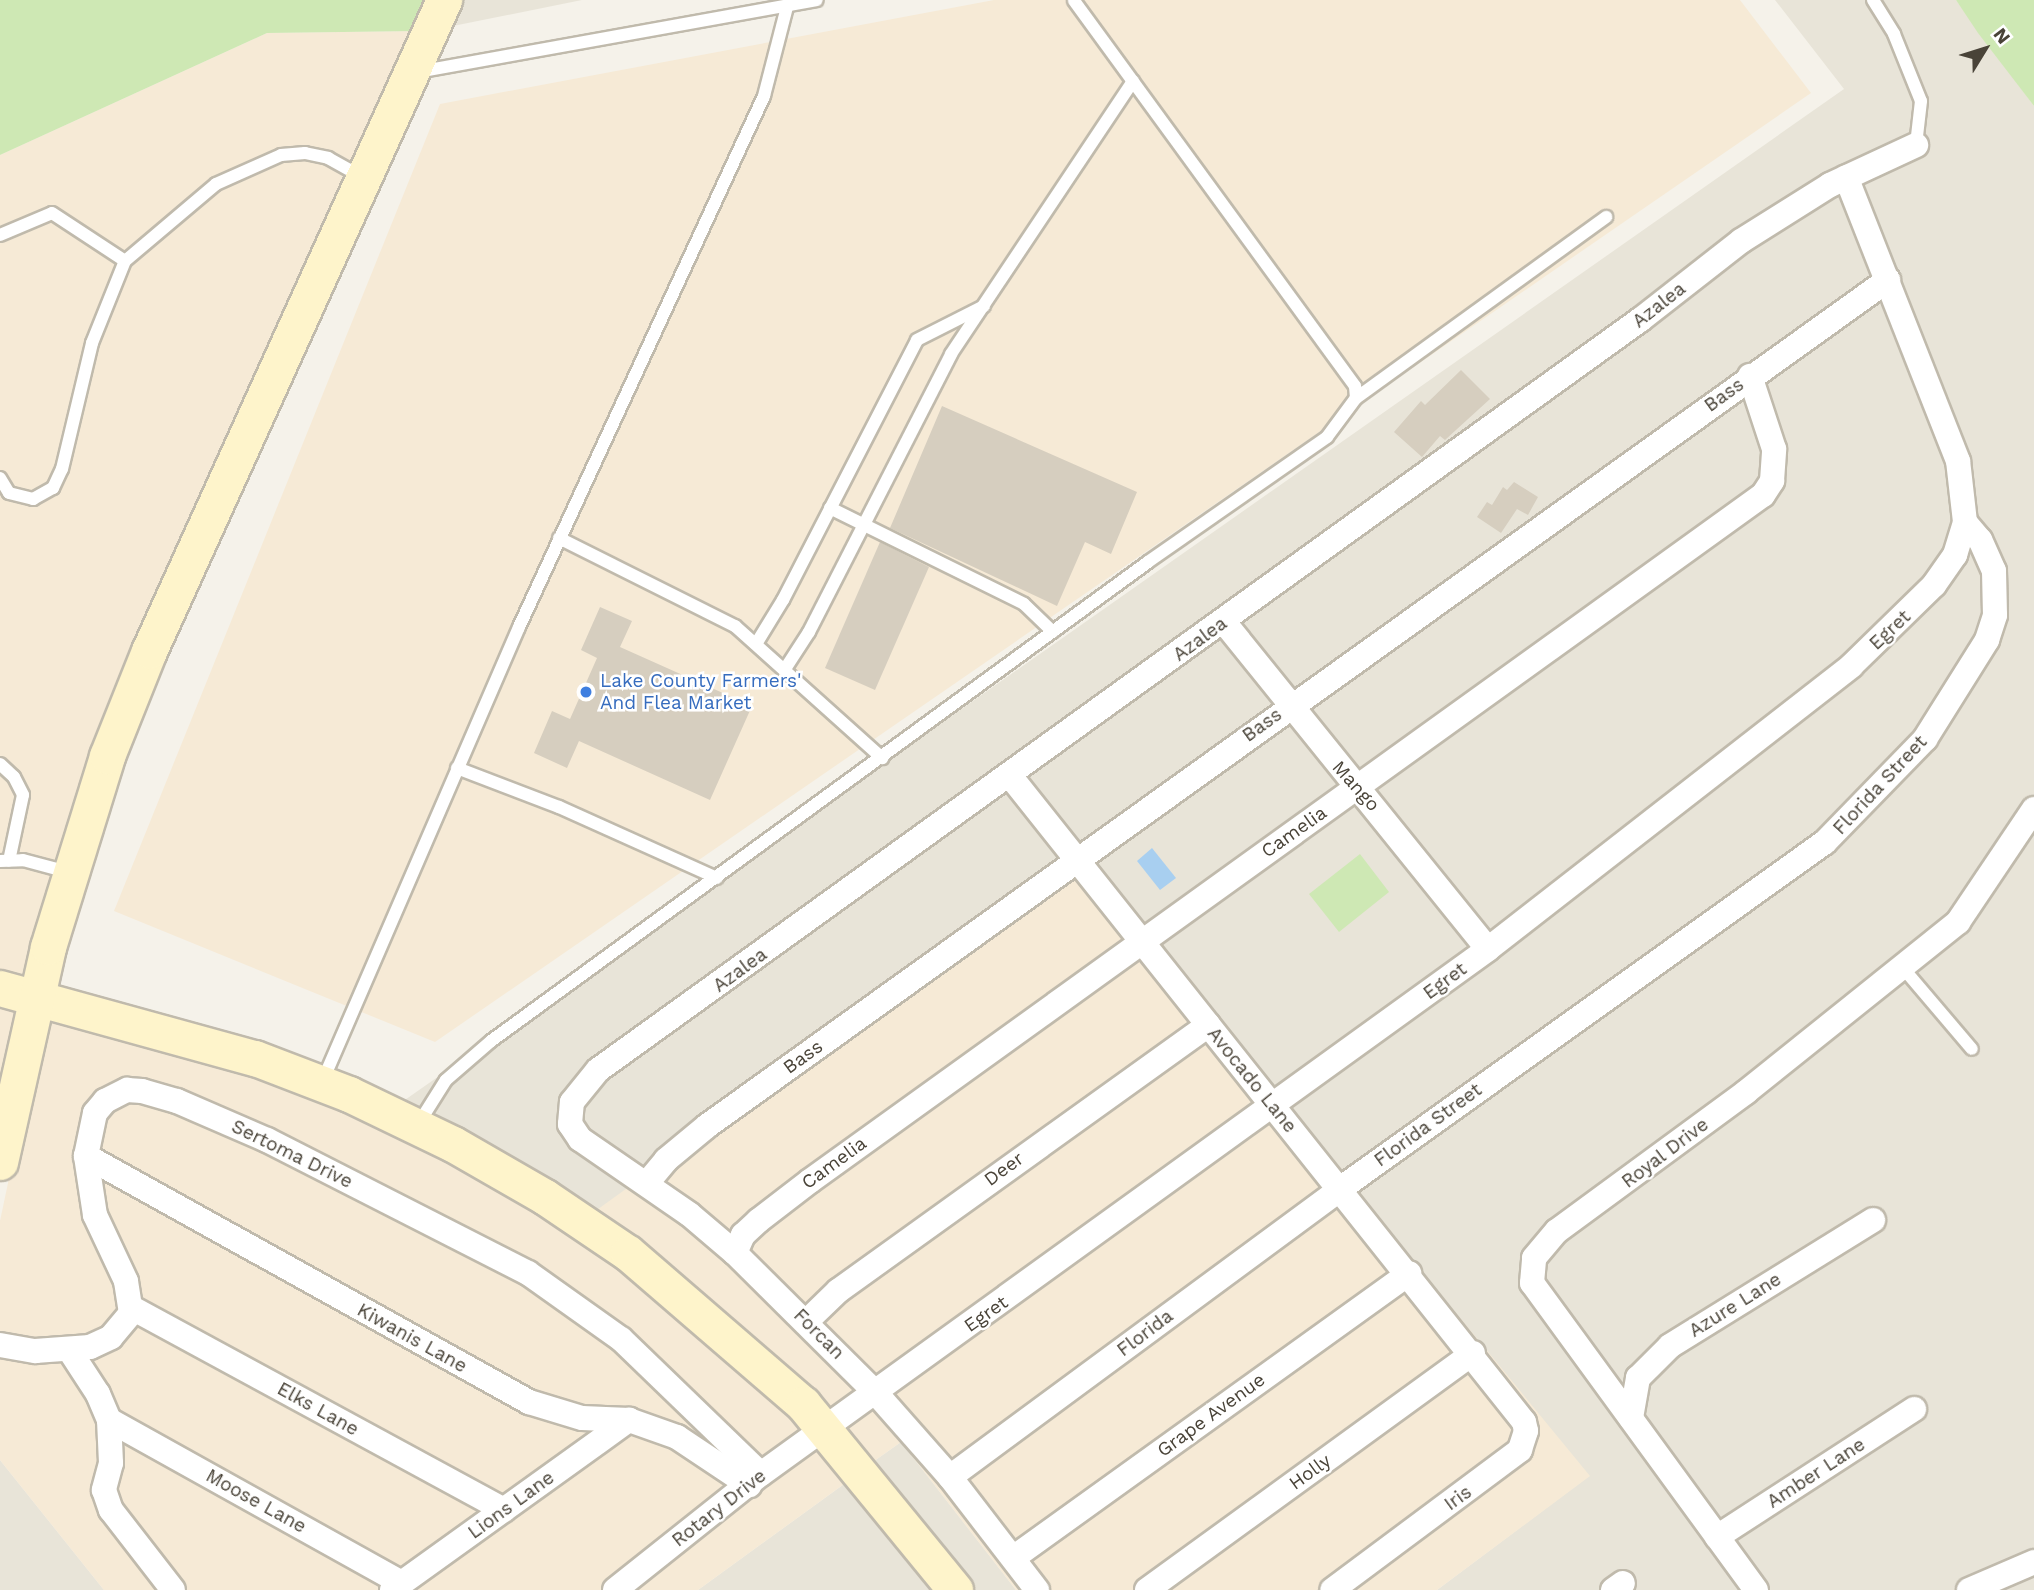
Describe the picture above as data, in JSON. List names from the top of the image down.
{
  "streets": {
    "street": [
      "Azalea",
      "Bass",
      "Egret",
      "Florida Street",
      "Mango",
      "Camelia",
      "Avocado Lane",
      "Royal Drive",
      "Sertoma Drive",
      "Deer",
      "Azure Lane",
      "Florida",
      "Forcan",
      "Kiwanis Lane",
      "Elks Lane",
      "Grape Avenue",
      "Holly",
      "Amber Lane",
      "Iris",
      "Moose Lane",
      "Lions Lane",
      "Rotary Drive"
    ]
  },
  "crossings": [
    ["Azalea", "Florida Street"],
    ["Azalea", "Mango"],
    ["Azalea", "Avocado Lane"],
    ["Azalea", "Forcan"],
    ["Bass", "Florida Street"],
    ["Bass", "Mango"],
    ["Bass", "Camelia"],
    ["Bass", "Avocado Lane"],
    ["Bass", "Forcan"],
    ["Egret", "Florida Street"],
    ["Egret", "Mango"],
    ["Egret", "Avocado Lane"],
    ["Egret", "Forcan"],
    ["Egret", "Rotary Drive"],
    ["Florida Street", "Avocado Lane"],
    ["Florida Street", "Florida"],
    ["Mango", "Camelia"],
    ["Camelia", "Avocado Lane"],
    ["Camelia", "Forcan"],
    ["Avocado Lane", "Deer"],
    ["Avocado Lane", "Florida"],
    ["Avocado Lane", "Grape Avenue"],
    ["Avocado Lane", "Holly"],
    ["Avocado Lane", "Iris"],
    ["Royal Drive", "Azure Lane"],
    ["Royal Drive", "Amber Lane"],
    ["Sertoma Drive", "Kiwanis Lane"],
    ["Sertoma Drive", "Elks Lane"],
    ["Sertoma Drive", "Rotary Drive"],
    ["Deer", "Forcan"],
    ["Florida", "Forcan"],
    ["Forcan", "Grape Avenue"],
    ["Kiwanis Lane", "Lions Lane"],
    ["Kiwanis Lane", "Rotary Drive"],
    ["Elks Lane", "Lions Lane"],
    ["Moose Lane", "Lions Lane"]
  ],
  "places": ["Lake County Farmers' And Flea Market"],
  "north": "top right"
}
